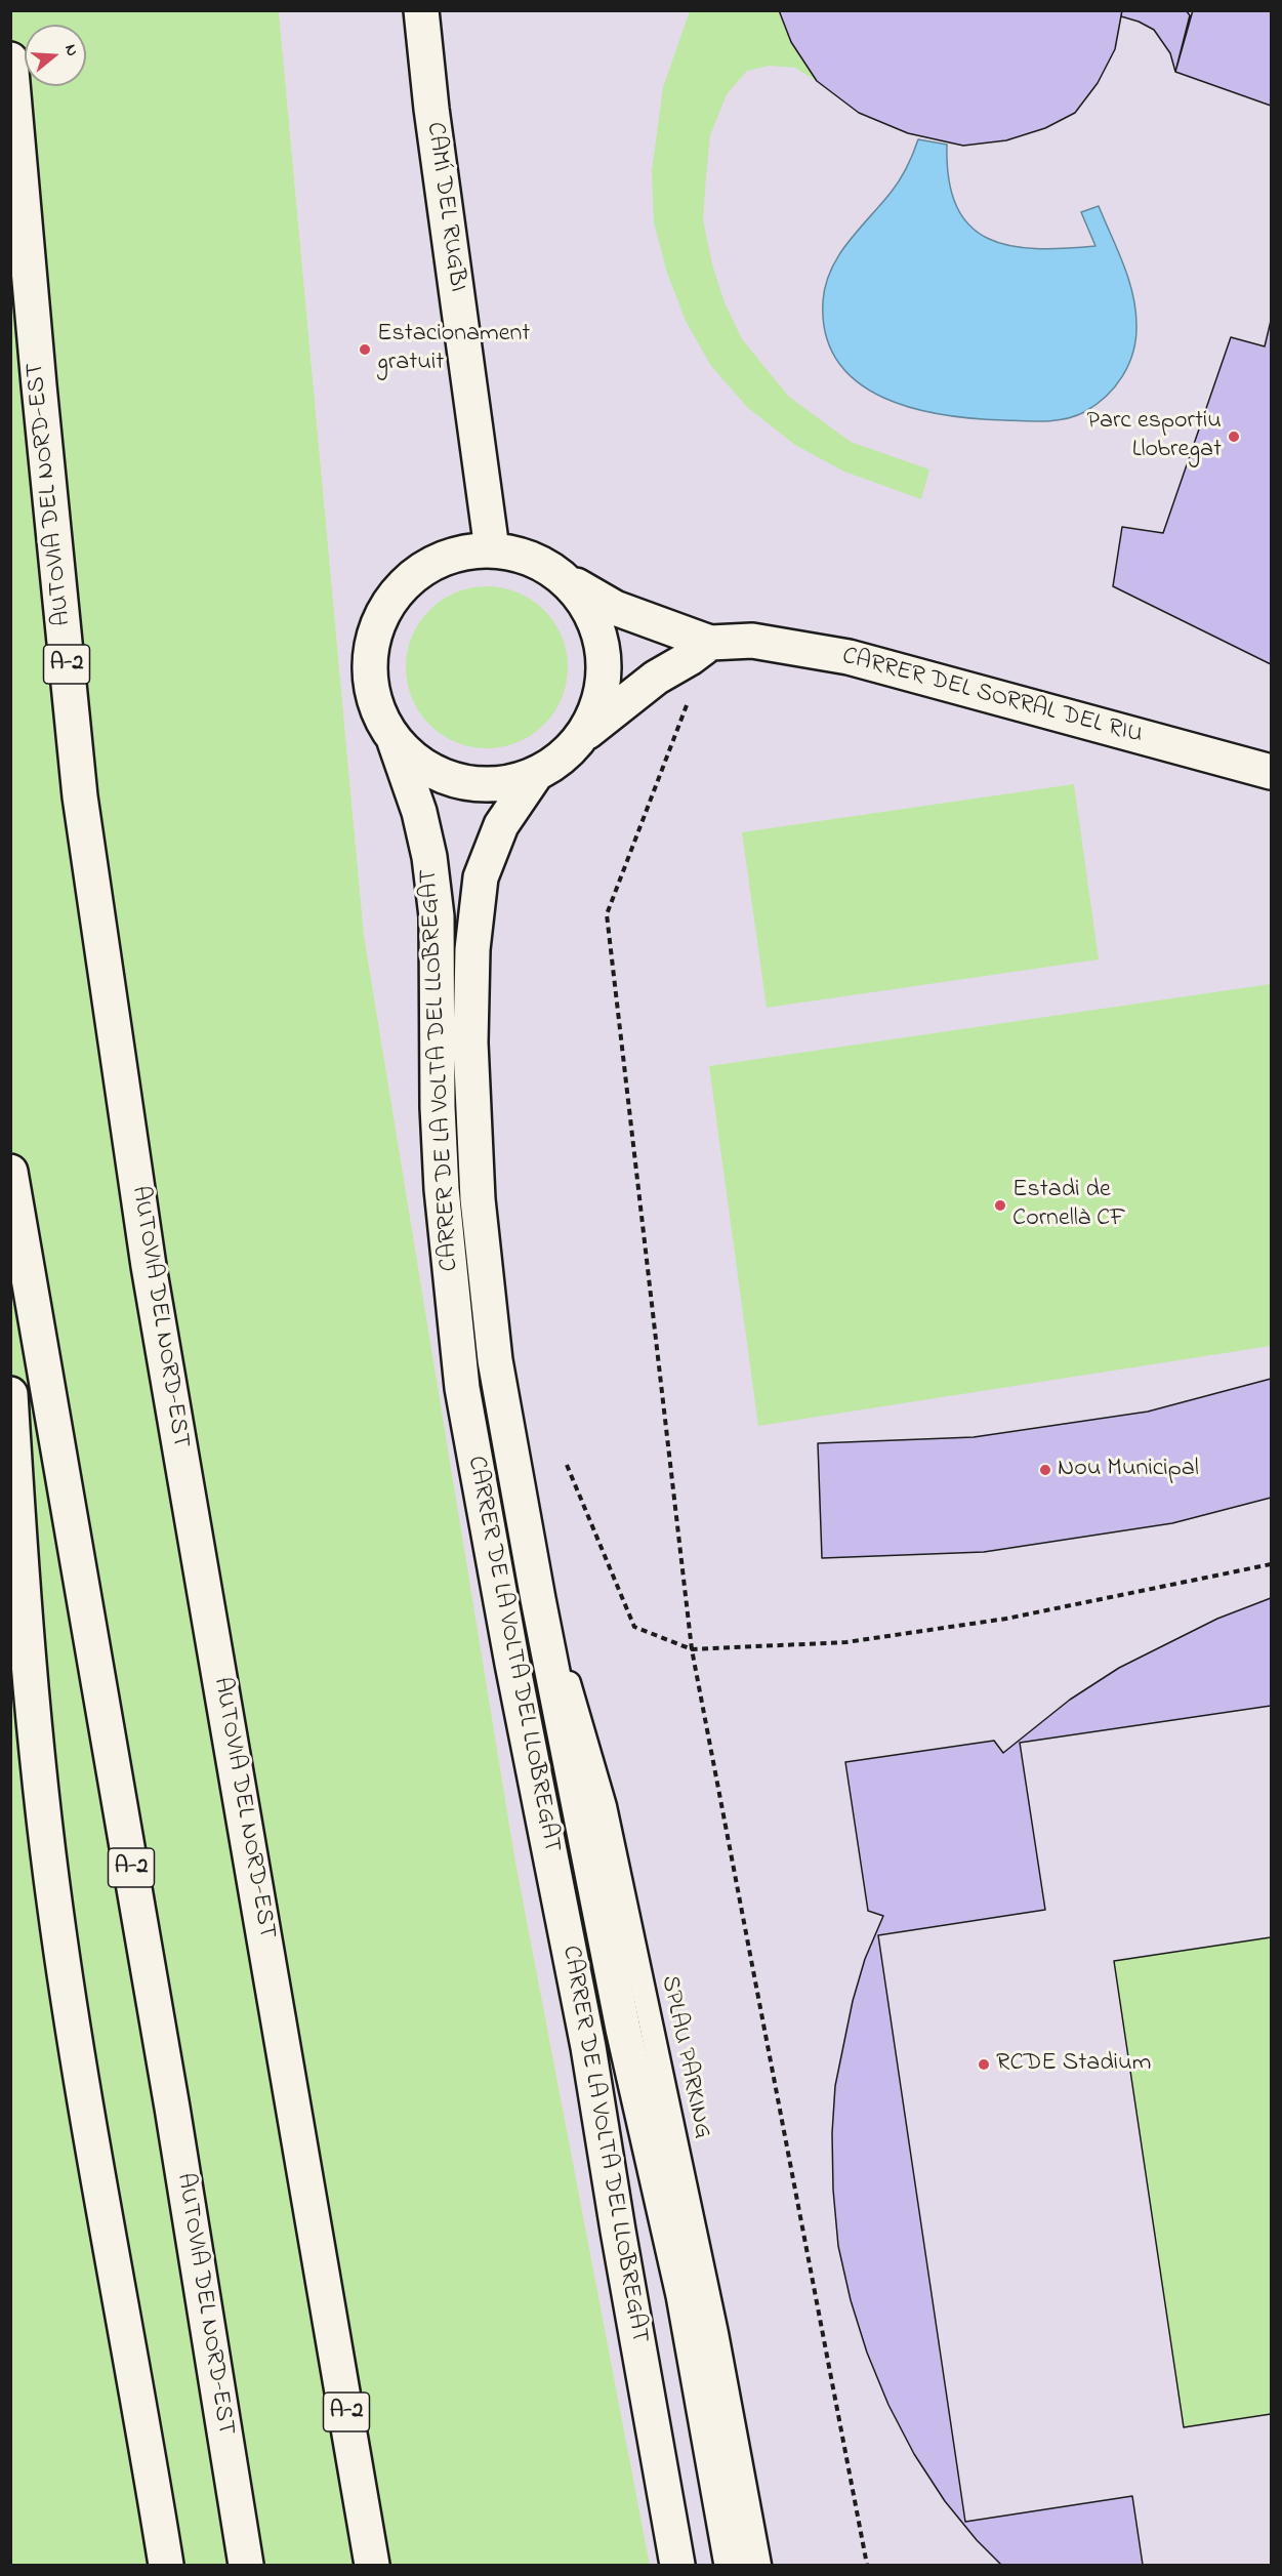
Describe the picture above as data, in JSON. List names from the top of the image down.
{
  "streets": {
    "main road": [
      "CAMÍ DEL RUGBI",
      "AUTOVIA DEL NORD-EST",
      "A-2",
      "CARRER DEL SORRAL DEL RIU",
      "CARRER DE LA VOLTA DEL LLOBREGAT"
    ],
    "lane": ["SPLAU PARKING"]
  },
  "crossings": [
    ["CARRER DE LA VOLTA DEL LLOBREGAT", "SPLAU PARKING"]
  ],
  "places": [
    "Estacionament gratuit",
    "Parc esportiu Llobregat",
    "Estadi de Cornellà CF",
    "Nou Municipal",
    "RCDE Stadium"
  ],
  "north": "right"
}
